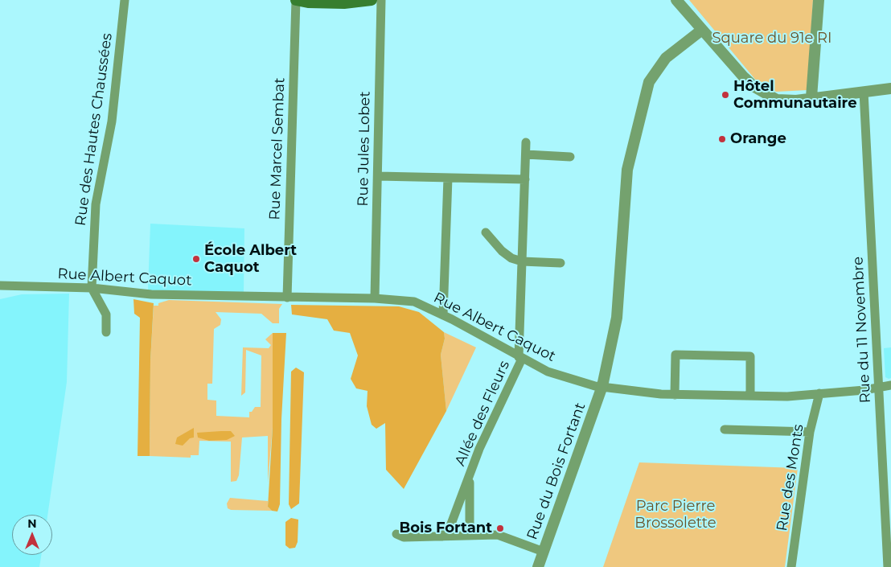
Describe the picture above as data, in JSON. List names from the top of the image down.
{
  "streets": {
    "street": [
      "Rue des Hautes Chaussées",
      "Rue Marcel Sembat",
      "Rue Jules Lobet",
      "Rue Albert Caquot",
      "Rue du 11 Novembre",
      "Allée des Fleurs",
      "Rue du Bois Fortant",
      "Rue des Monts"
    ]
  },
  "crossings": [
    ["Rue des Hautes Chaussées", "Rue Albert Caquot"],
    ["Rue Marcel Sembat", "Rue Albert Caquot"],
    ["Rue Jules Lobet", "Rue Albert Caquot"],
    ["Rue Albert Caquot", "Rue du 11 Novembre"],
    ["Rue Albert Caquot", "Allée des Fleurs"],
    ["Rue Albert Caquot", "Rue du Bois Fortant"],
    ["Rue Albert Caquot", "Rue des Monts"]
  ],
  "parks": ["Square du 91e RI", "Parc Pierre Brossolette"],
  "places": [
    "Hôtel Communautaire",
    "Orange",
    "École Albert Caquot",
    "Bois Fortant"
  ],
  "north": "top"
}
